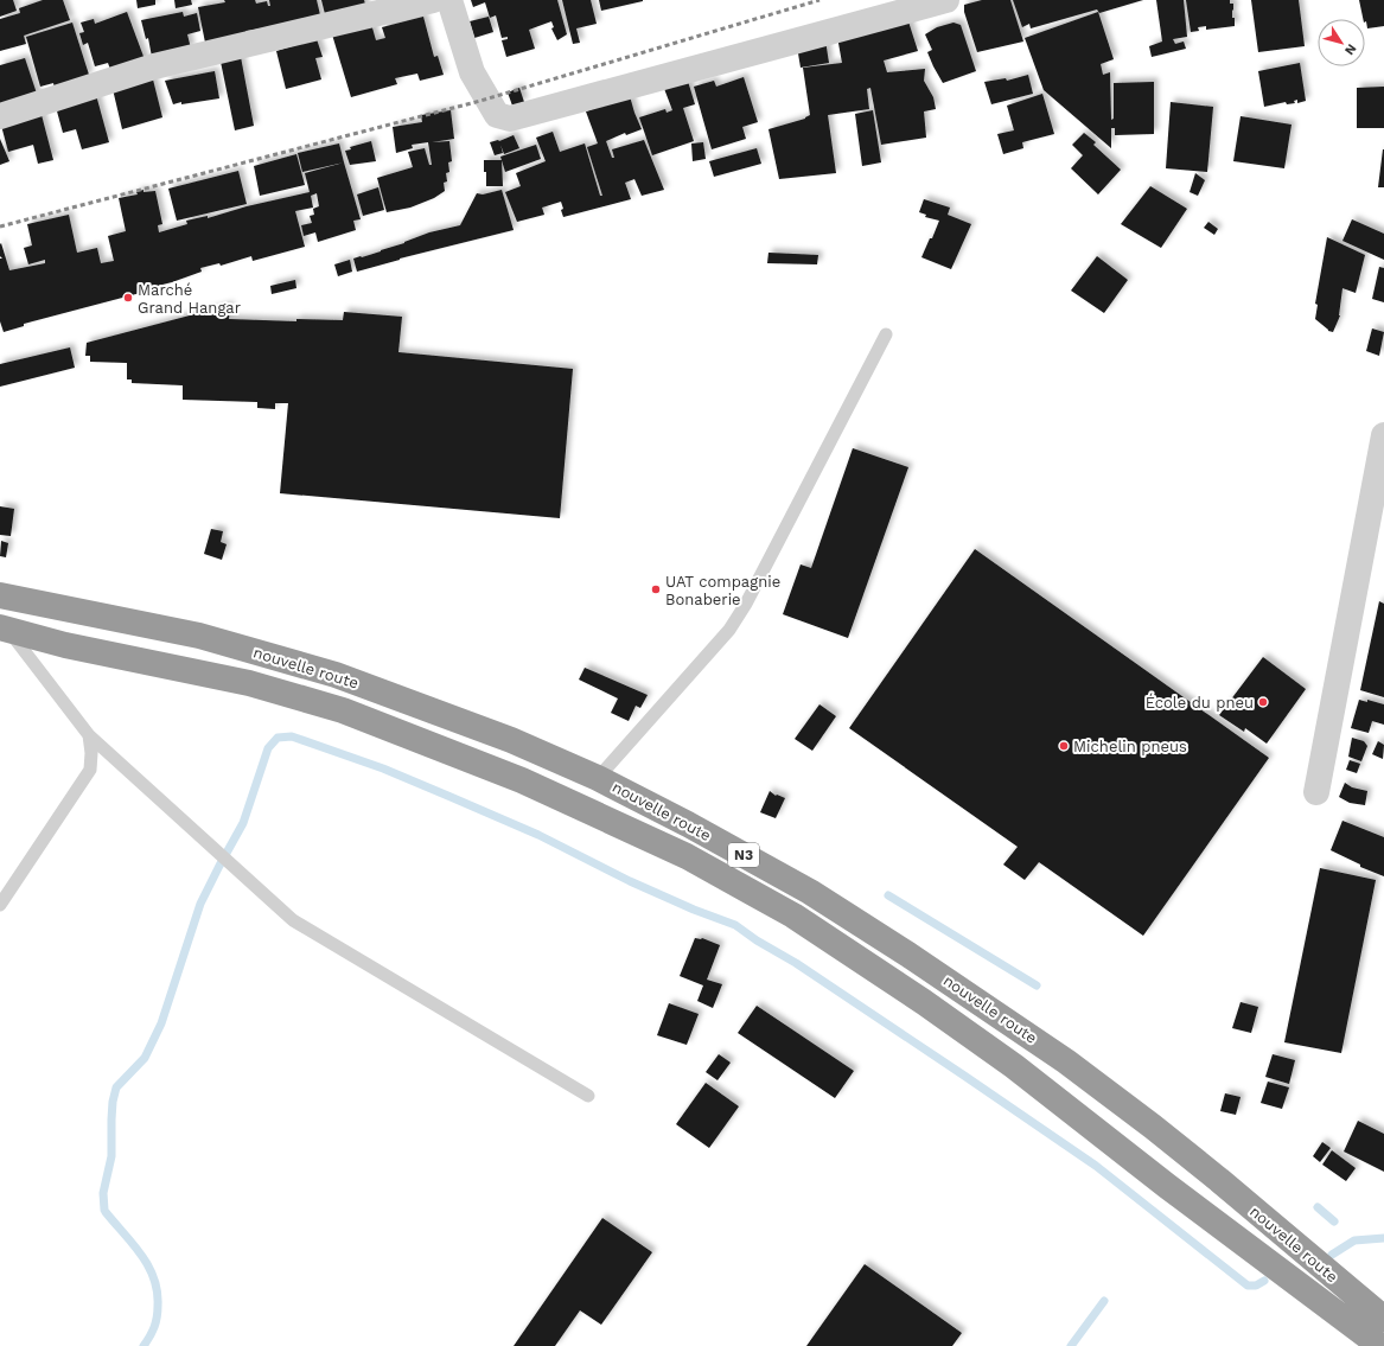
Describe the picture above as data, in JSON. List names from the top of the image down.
{
  "streets": {
    "highway": ["nouvelle route", "N3"]
  },
  "places": [
    "Marché Grand Hangar",
    "UAT compagnie Bonaberie",
    "École du pneu",
    "Michelin pneus"
  ],
  "north": "bottom right"
}
